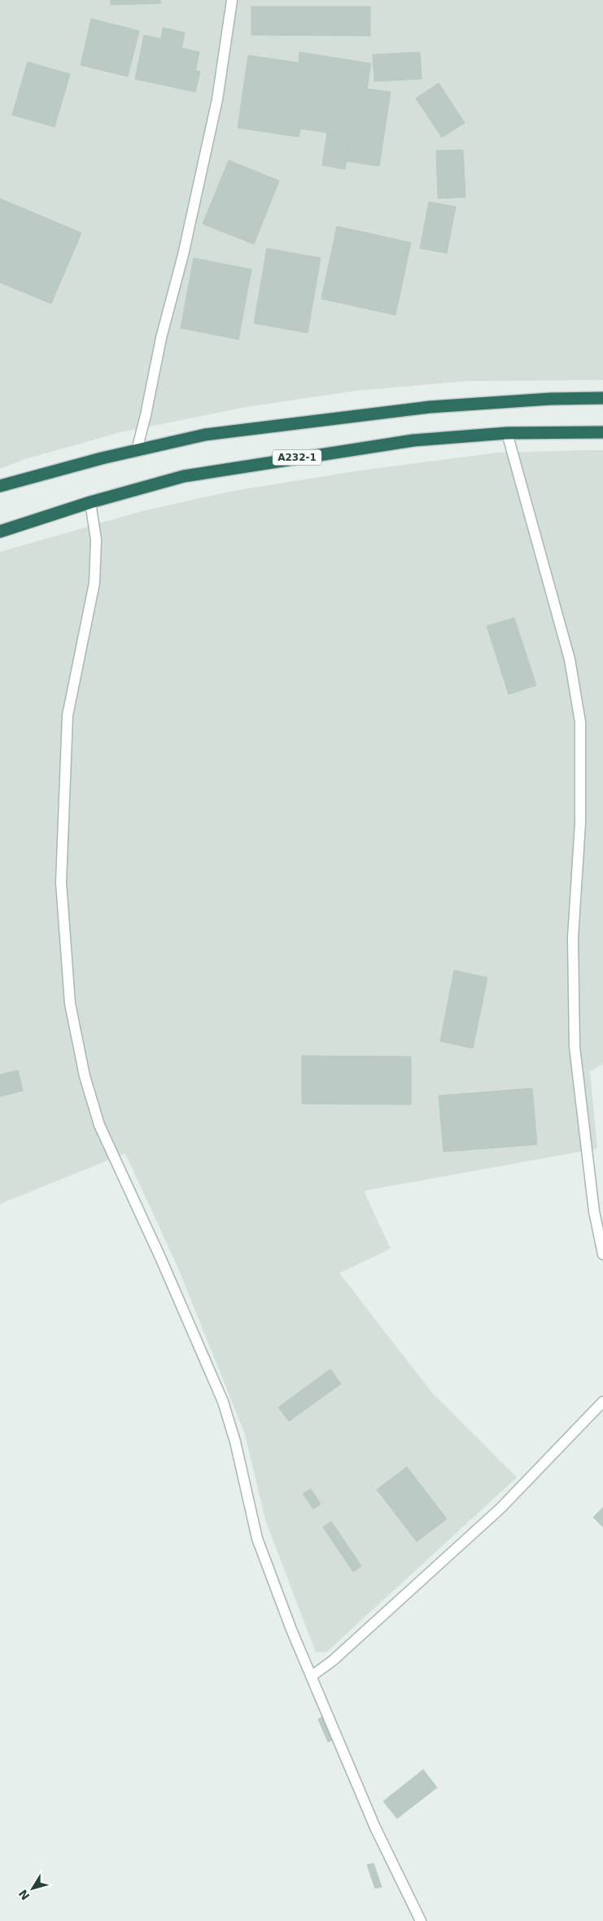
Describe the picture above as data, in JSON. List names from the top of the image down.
{
  "streets": {
    "highway": ["A232-1"]
  },
  "north": "bottom left"
}
